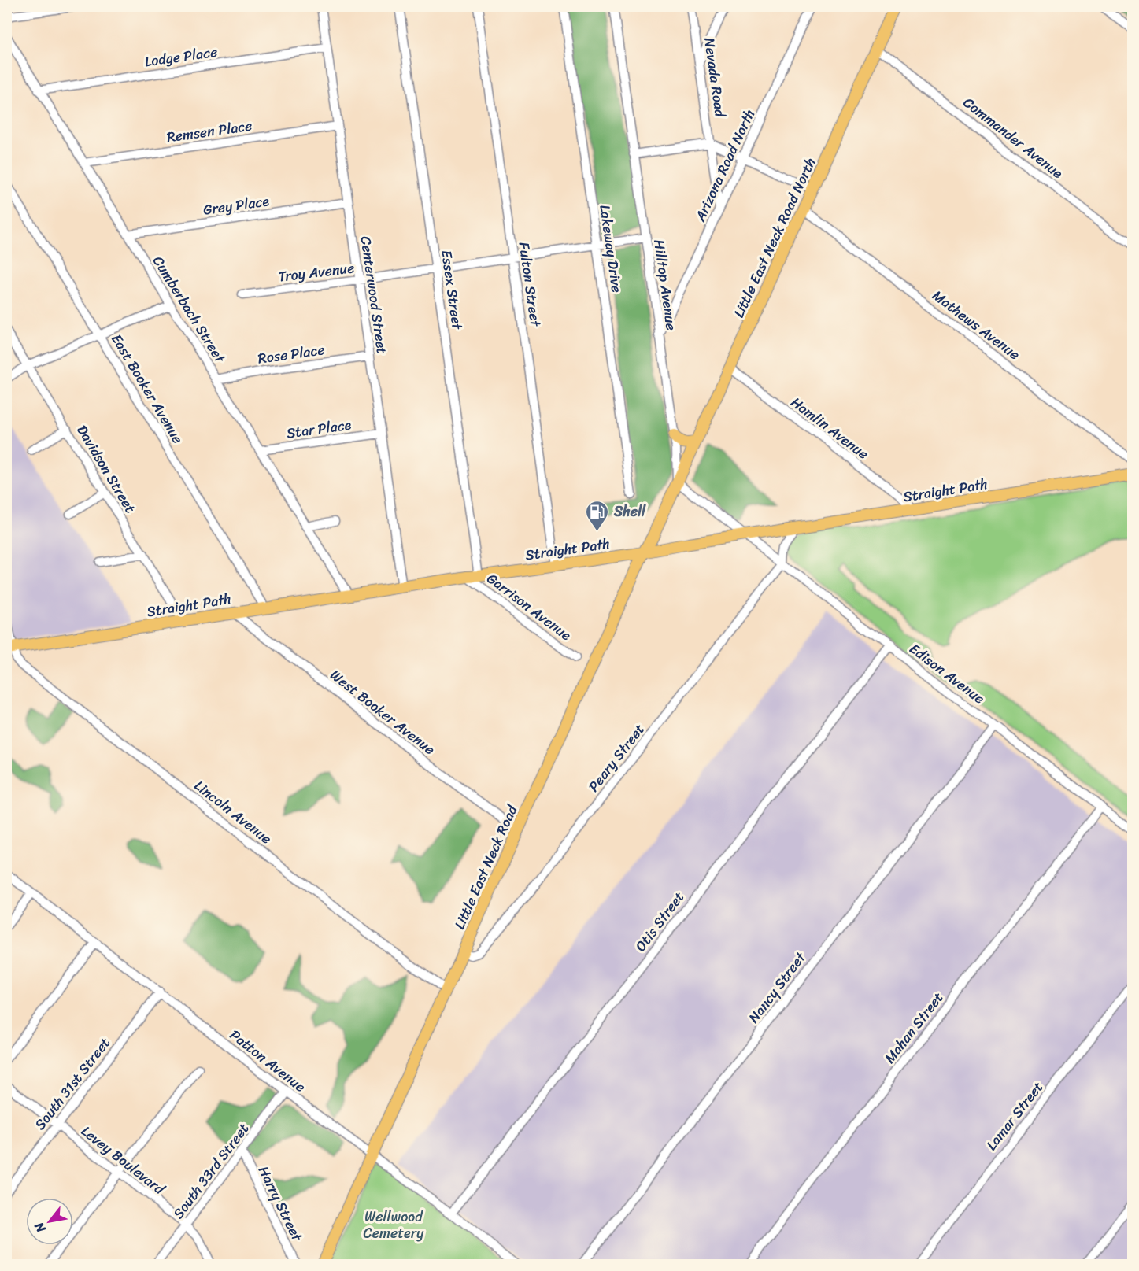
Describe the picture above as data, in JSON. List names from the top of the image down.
{
  "streets": {
    "main road": ["Little East Neck Road North", "Straight Path", "Little East Neck Road"],
    "street": [
      "Lodge Place",
      "Nevada Road",
      "Remsen Place",
      "Commander Avenue",
      "Arizona Road North",
      "Grey Place",
      "Lakeway Drive",
      "Troy Avenue",
      "Fulton Street",
      "Hilltop Avenue",
      "Essex Street",
      "Centerwood Street",
      "Cumberbach Street",
      "Mathews Avenue",
      "Rose Place",
      "East Booker Avenue",
      "Hamlin Avenue",
      "Star Place",
      "Davidson Street",
      "Garrison Avenue",
      "Edison Avenue",
      "West Booker Avenue",
      "Peary Street",
      "Lincoln Avenue",
      "Otis Street",
      "Nancy Street",
      "Mahan Street",
      "Patton Avenue",
      "South 31st Street",
      "Lamar Street",
      "Levey Boulevard",
      "South 33rd Street",
      "Harry Street"
    ]
  },
  "crossings": [
    ["Lodge Place", "Centerwood Street"],
    ["Lodge Place", "Cumberbach Street"],
    ["Nevada Road", "Arizona Road North"],
    ["Remsen Place", "Centerwood Street"],
    ["Remsen Place", "Cumberbach Street"],
    ["Commander Avenue", "Little East Neck Road North"],
    ["Arizona Road North", "Hilltop Avenue"],
    ["Grey Place", "Centerwood Street"],
    ["Grey Place", "Cumberbach Street"],
    ["Little East Neck Road North", "Hilltop Avenue"],
    ["Little East Neck Road North", "Mathews Avenue"],
    ["Little East Neck Road North", "Hamlin Avenue"],
    ["Little East Neck Road North", "Little East Neck Road"],
    ["Lakeway Drive", "Troy Avenue"],
    ["Troy Avenue", "Fulton Street"],
    ["Troy Avenue", "Hilltop Avenue"],
    ["Troy Avenue", "Essex Street"],
    ["Troy Avenue", "Centerwood Street"],
    ["Fulton Street", "Straight Path"],
    ["Hilltop Avenue", "Little East Neck Road"],
    ["Essex Street", "Straight Path"],
    ["Centerwood Street", "Rose Place"],
    ["Centerwood Street", "Star Place"],
    ["Centerwood Street", "Straight Path"],
    ["Cumberbach Street", "Rose Place"],
    ["Cumberbach Street", "Star Place"],
    ["Cumberbach Street", "Straight Path"],
    ["East Booker Avenue", "Straight Path"],
    ["Hamlin Avenue", "Straight Path"],
    ["Davidson Street", "Straight Path"],
    ["Straight Path", "Garrison Avenue"],
    ["Straight Path", "Edison Avenue"],
    ["Straight Path", "West Booker Avenue"],
    ["Straight Path", "Lincoln Avenue"],
    ["Straight Path", "Little East Neck Road"],
    ["Edison Avenue", "Peary Street"],
    ["Edison Avenue", "Otis Street"],
    ["Edison Avenue", "Nancy Street"],
    ["Edison Avenue", "Mahan Street"],
    ["West Booker Avenue", "Little East Neck Road"],
    ["Peary Street", "Little East Neck Road"],
    ["Lincoln Avenue", "Little East Neck Road"],
    ["Little East Neck Road", "Patton Avenue"],
    ["Otis Street", "Patton Avenue"],
    ["Patton Avenue", "South 31st Street"],
    ["Patton Avenue", "South 33rd Street"],
    ["South 31st Street", "Levey Boulevard"],
    ["Levey Boulevard", "South 33rd Street"],
    ["South 33rd Street", "Harry Street"]
  ],
  "parks": ["Wellwood Cemetery"],
  "places": {
    "fuel station": ["Shell"]
  },
  "north": "bottom left"
}
